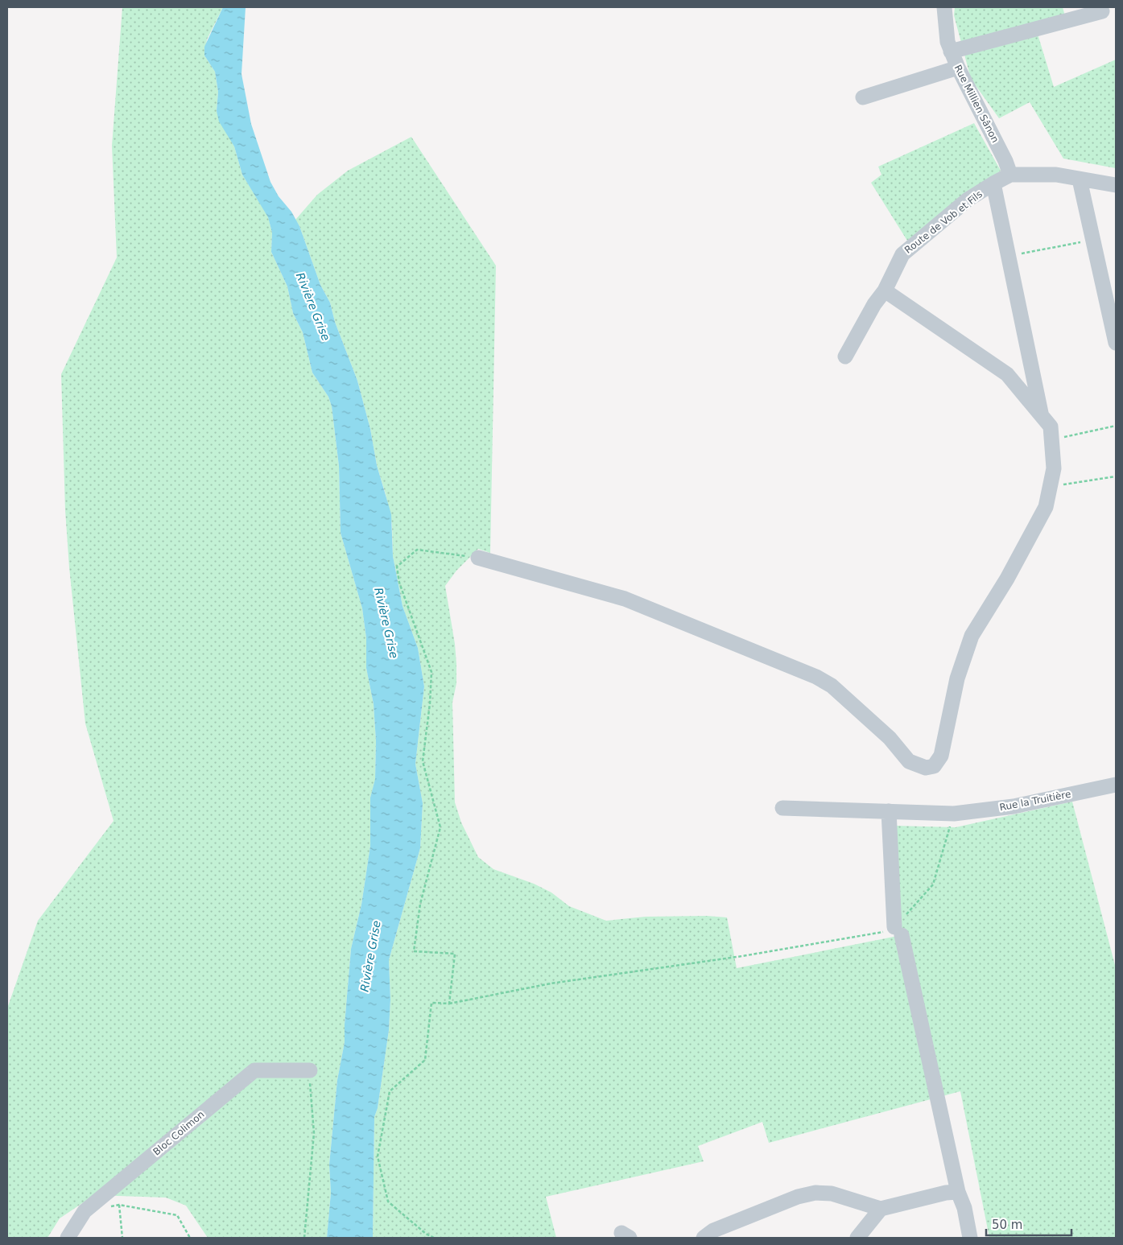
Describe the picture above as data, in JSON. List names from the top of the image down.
{
  "streets": {
    "street": [
      "Rue Millien Sânon",
      "Route de Vob et Fils",
      "Rue la Truitière",
      "Bloc Colimon"
    ]
  },
  "crossings": [
    ["Rue Millien Sânon", "Route de Vob et Fils"]
  ],
  "water": ["Rivière Grise"],
  "scale_bar": "50 m"
}
